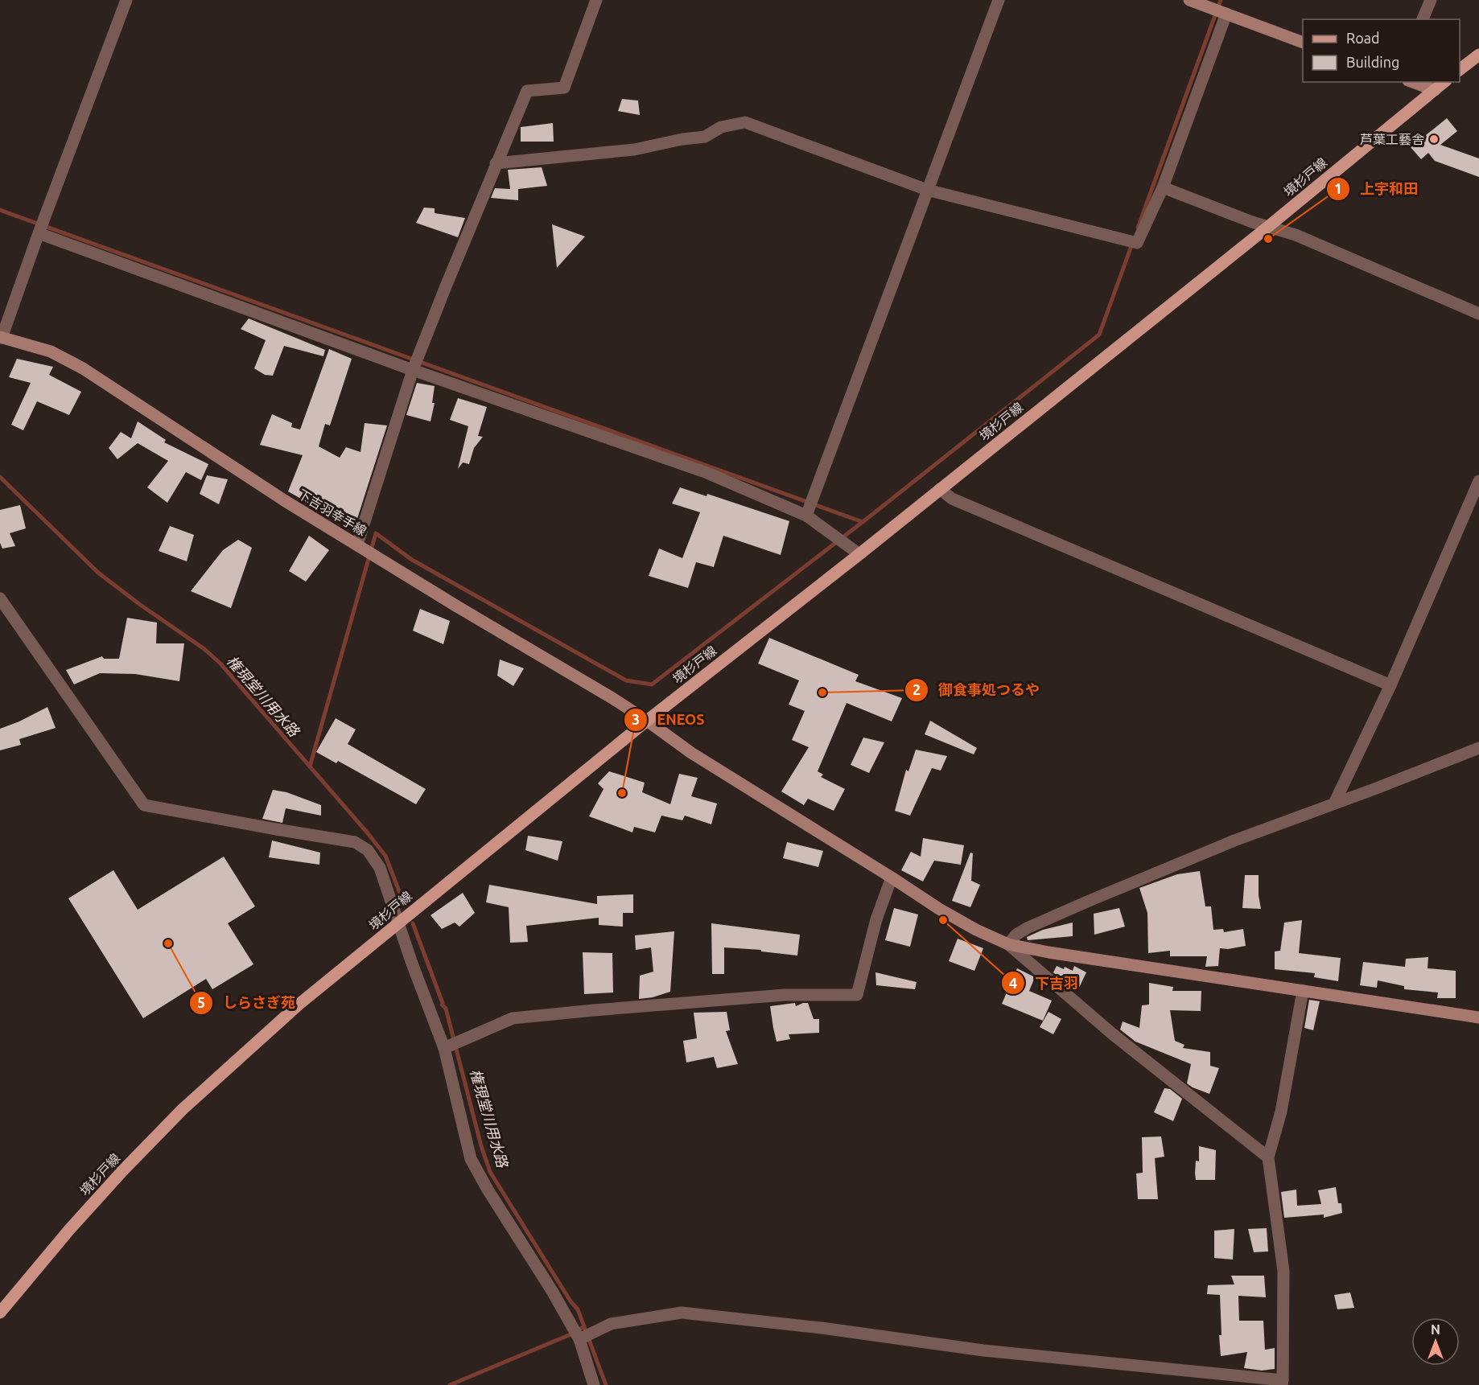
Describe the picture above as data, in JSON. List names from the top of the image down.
{
  "streets": {
    "main road": ["境杉戸線"],
    "street": ["下吉羽幸手線"]
  },
  "crossings": [
    ["境杉戸線", "下吉羽幸手線"]
  ],
  "water": ["権現堂川用水路"],
  "places": [
    "芦葉工藝舎",
    "上宇和田",
    "御食事処つるや",
    "ENEOS",
    "下吉羽",
    "しらさぎ苑"
  ],
  "legend": ["Road", "Building"],
  "north": "top"
}
